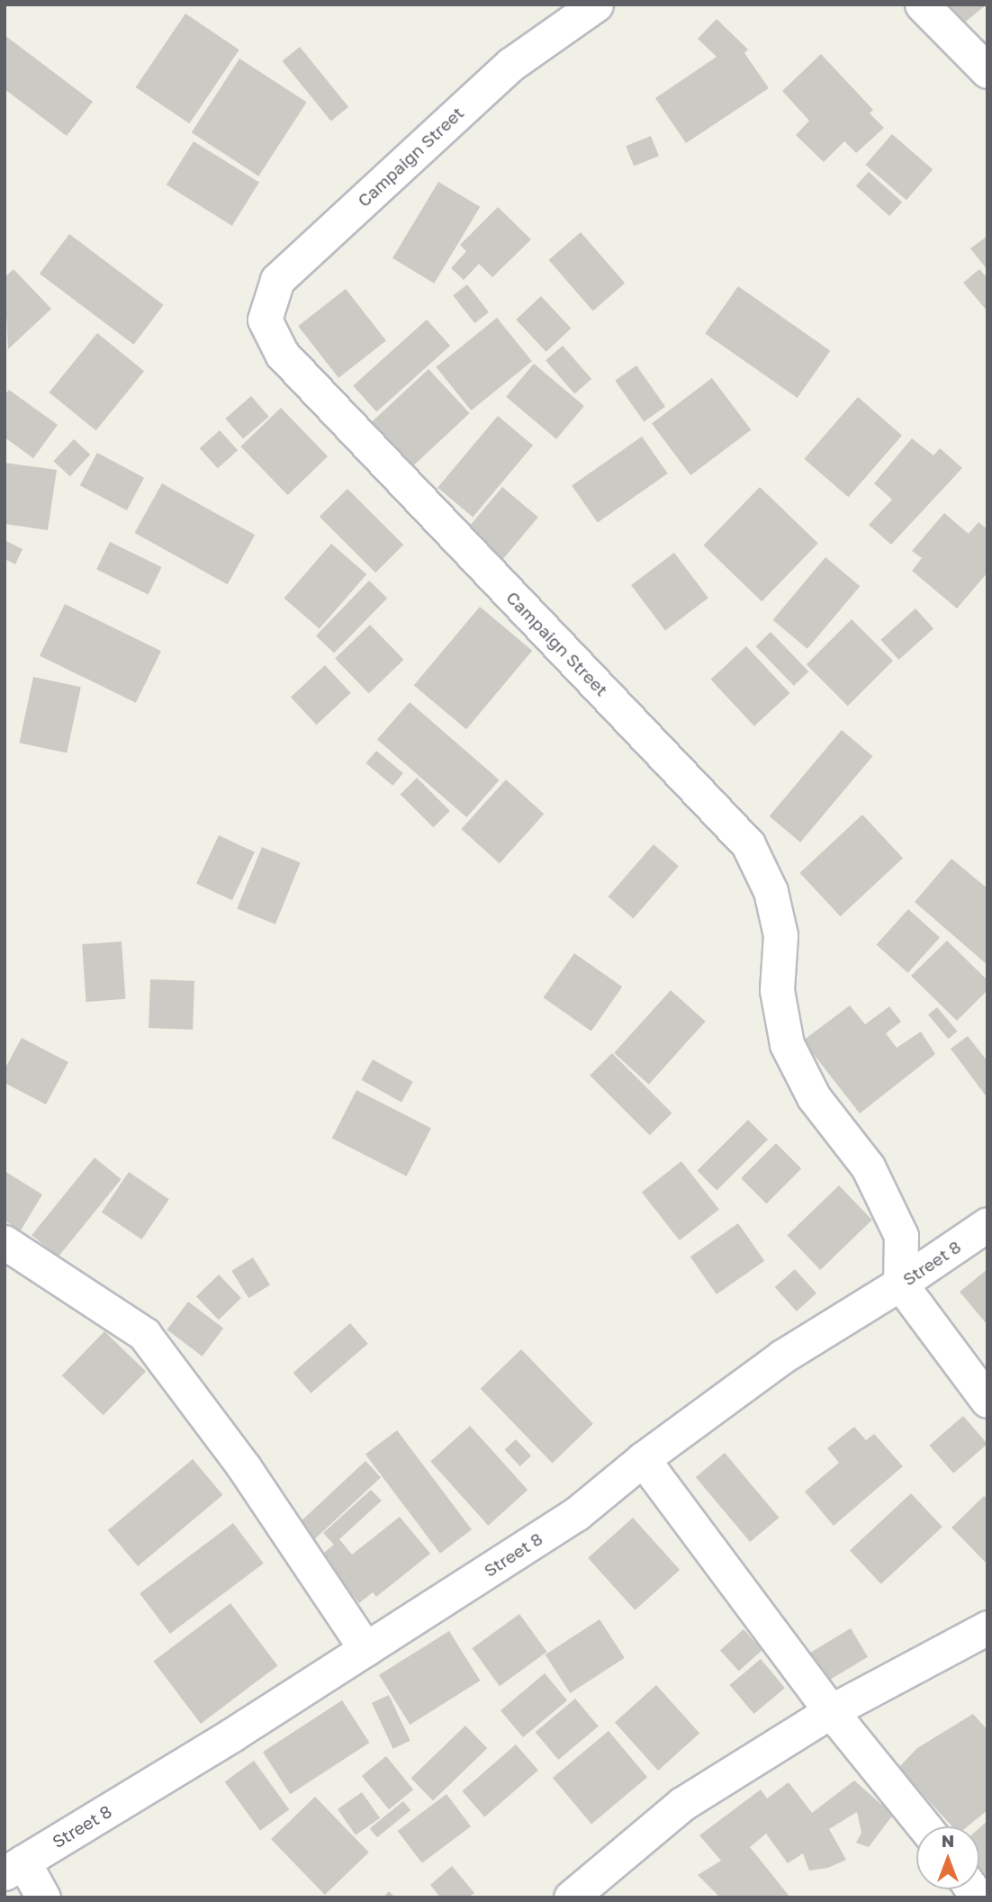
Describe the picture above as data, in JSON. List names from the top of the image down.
{
  "streets": {
    "street": ["Campaign Street", "Street 8"]
  },
  "crossings": [
    ["Campaign Street", "Street 8"]
  ],
  "north": "top"
}
